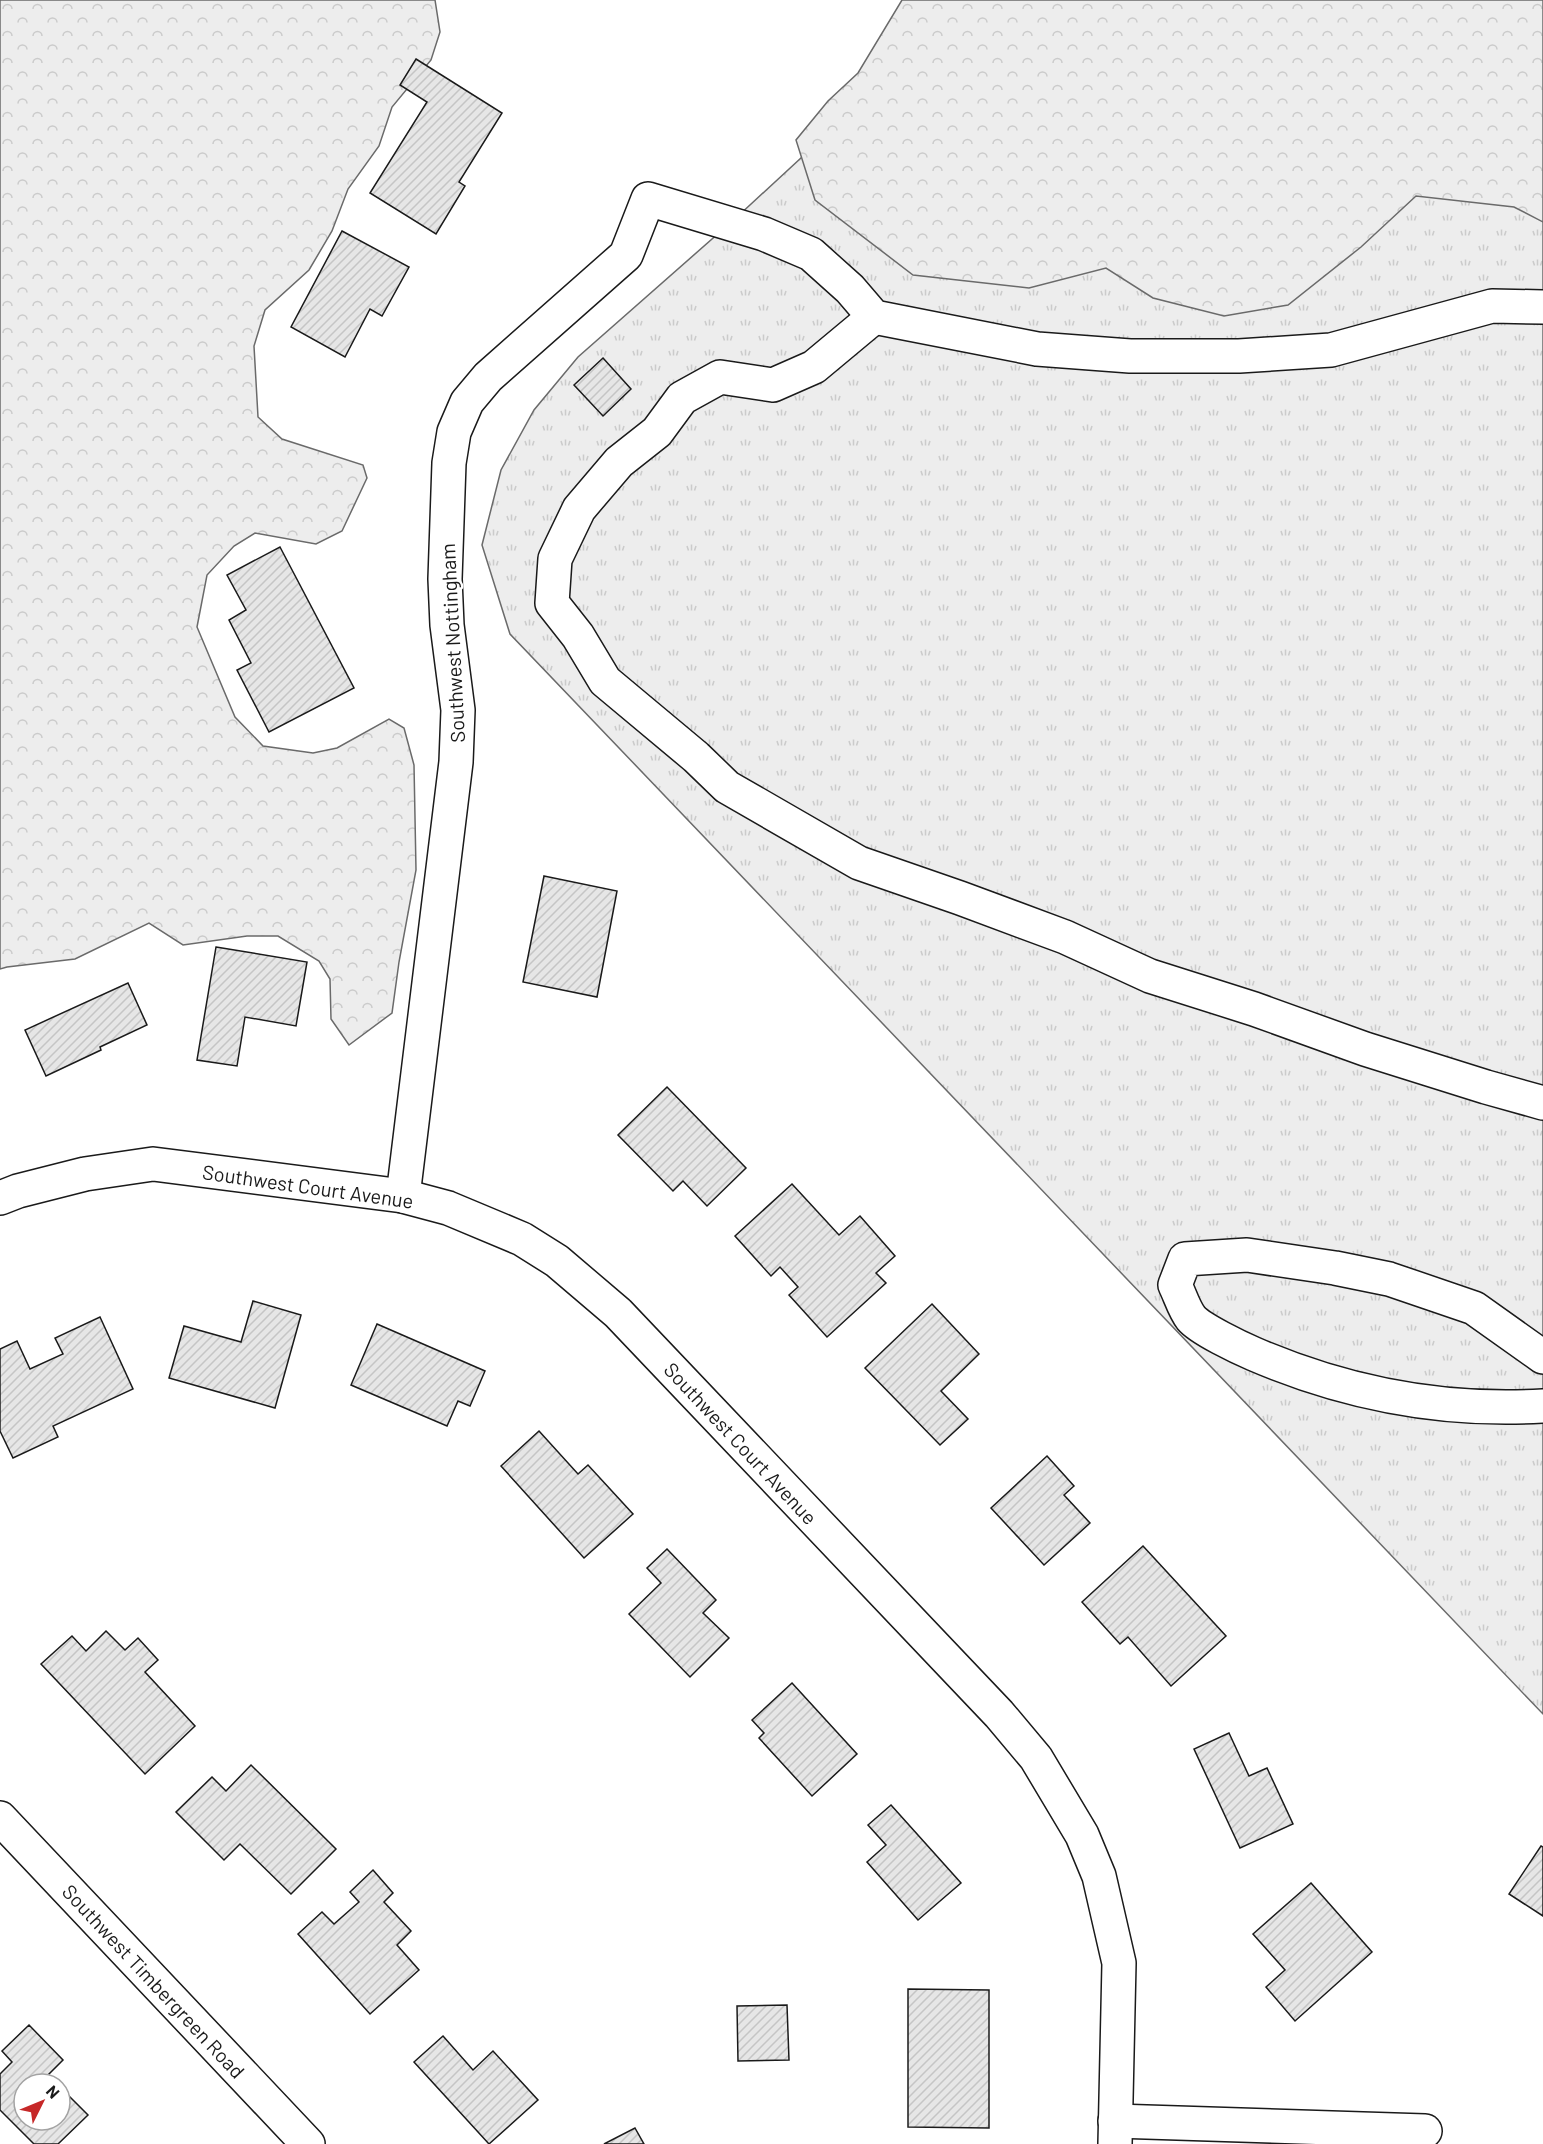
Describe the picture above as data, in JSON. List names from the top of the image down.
{
  "streets": {
    "street": ["Southwest Nottingham", "Southwest Court Avenue", "Southwest Timbergreen Road"]
  },
  "crossings": [
    ["Southwest Nottingham", "Southwest Court Avenue"]
  ],
  "north": "top right"
}
